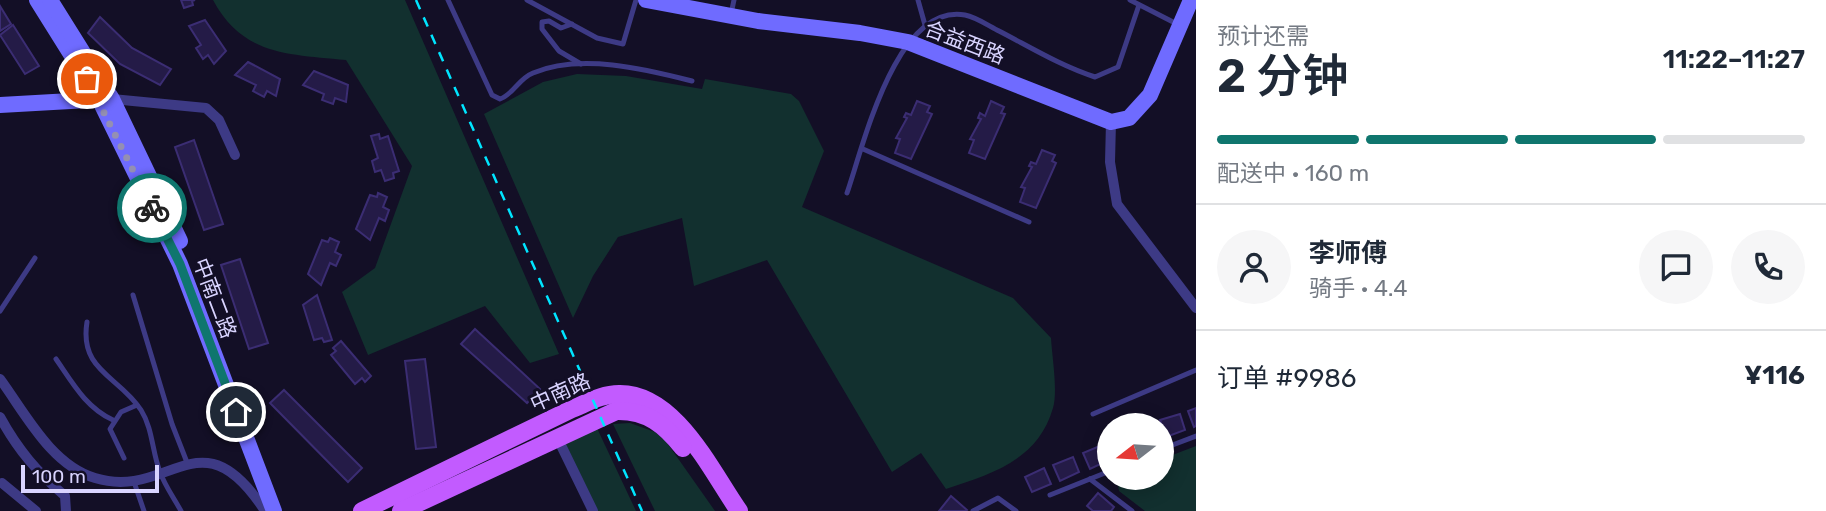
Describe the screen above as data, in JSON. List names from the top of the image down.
{
  "streets": {
    "main road": ["合益西路", "中南二路", "中南路"]
  },
  "scale_bar": "100 m",
  "north": "left",
  "page": {
    "heading": ["2 分钟", "预计还需", "11:22–11:27"],
    "panel": [
      "李师傅",
      "骑手 · 4.4",
      "订单 #9986",
      "¥116"
    ],
    "bar": "配送中 · 160 m",
    "scale": "100 m"
  }
}
